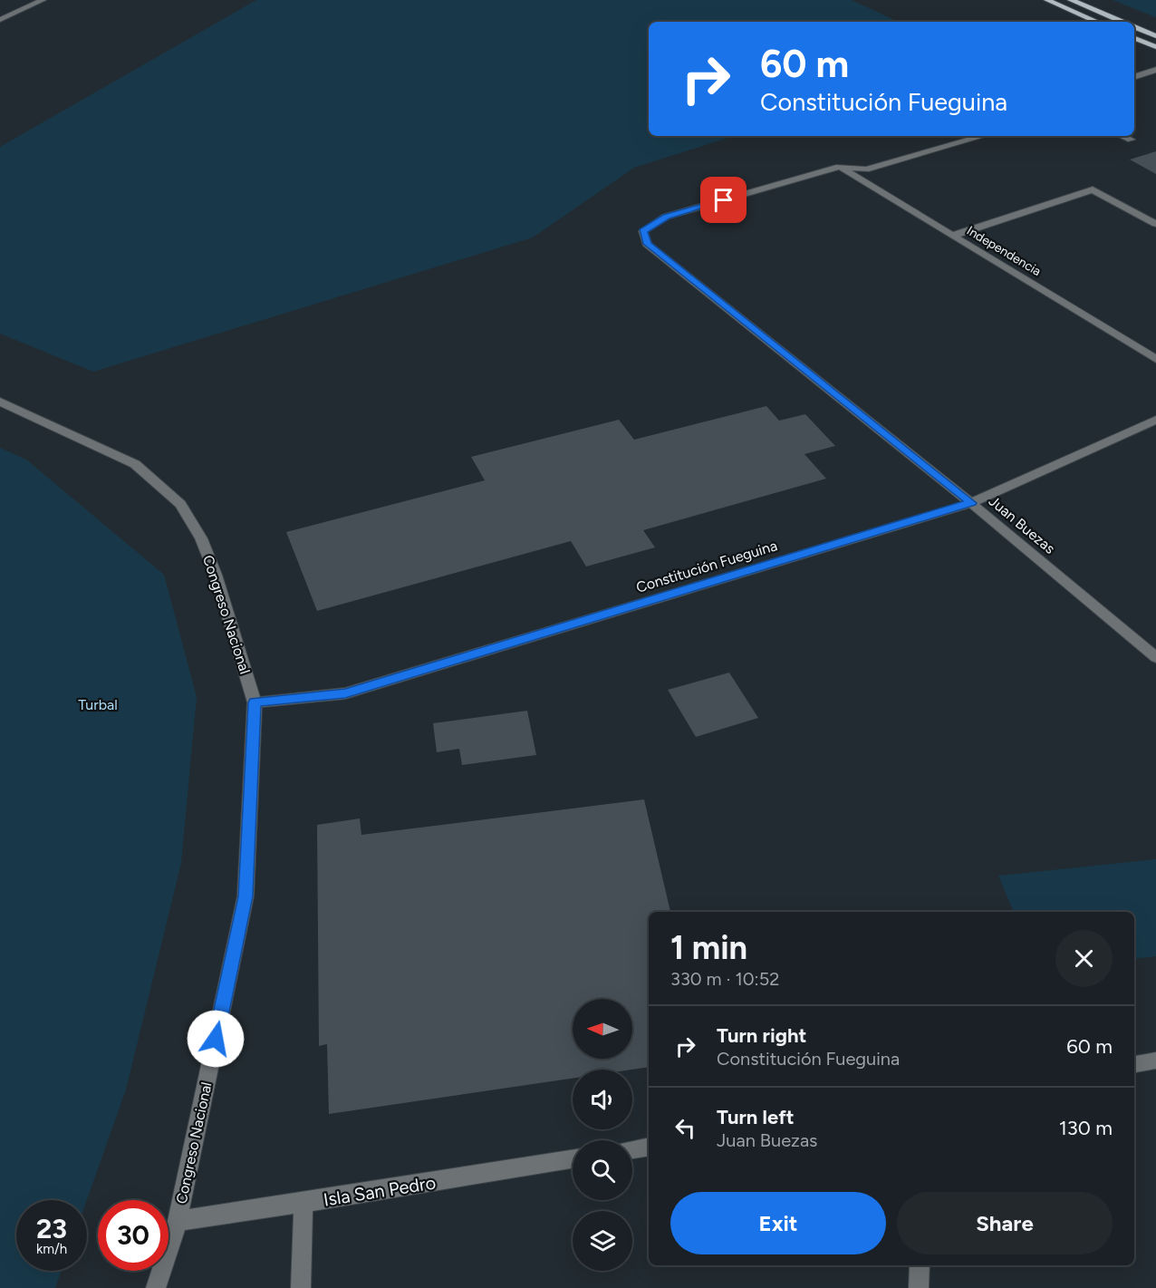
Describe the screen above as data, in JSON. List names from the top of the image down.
{
  "streets": {
    "street": [
      "Independencia",
      "Juan Buezas",
      "Constitución Fueguina",
      "Congreso Nacional",
      "Isla San Pedro"
    ]
  },
  "crossings": [
    ["Independencia", "Juan Buezas"],
    ["Juan Buezas", "Constitución Fueguina"],
    ["Constitución Fueguina", "Congreso Nacional"],
    ["Congreso Nacional", "Isla San Pedro"]
  ],
  "parks": ["Turbal"],
  "north": "left",
  "page": {
    "turn": ["60 m", "Constitución Fueguina"],
    "heading": ["1 min", "330 m · 10:52"],
    "list": [
      {
        "name": "Turn right",
        "note": "Constitución Fueguina",
        "value": "60 m"
      },
      {
        "name": "Turn left",
        "note": "Juan Buezas",
        "value": "130 m"
      }
    ],
    "buttons": ["Exit", "Share"],
    "speed": "23 km/h",
    "limit": "30"
  }
}
